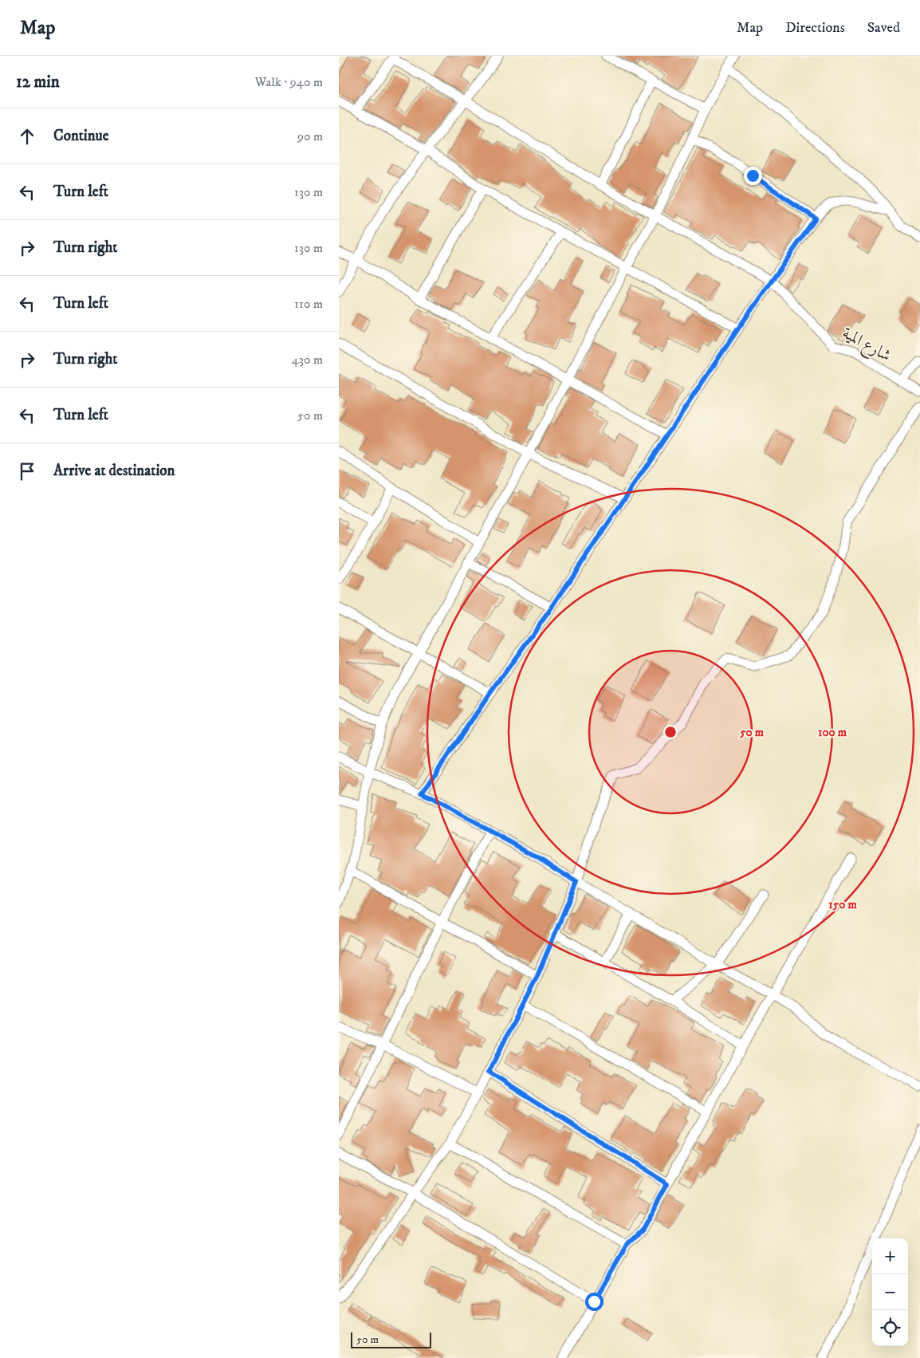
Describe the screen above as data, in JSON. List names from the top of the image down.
{
  "streets": {
    "street": ["شارع المية"]
  },
  "scale_bar": "50 m",
  "page": {
    "header": "Map",
    "nav": ["Map", "Directions", "Saved"],
    "heading": ["12 min", "Walk · 940 m"],
    "list": [
      ["Continue", "90 m"],
      ["Turn left", "130 m"],
      ["Turn right", "130 m"],
      ["Turn left", "110 m"],
      ["Turn right", "430 m"],
      ["Turn left", "50 m"],
      "Arrive at destination"
    ],
    "map_buttons": ["+", "−"],
    "scale": "50 m"
  },
  "rings": ["50 m", "100 m", "150 m"]
}
